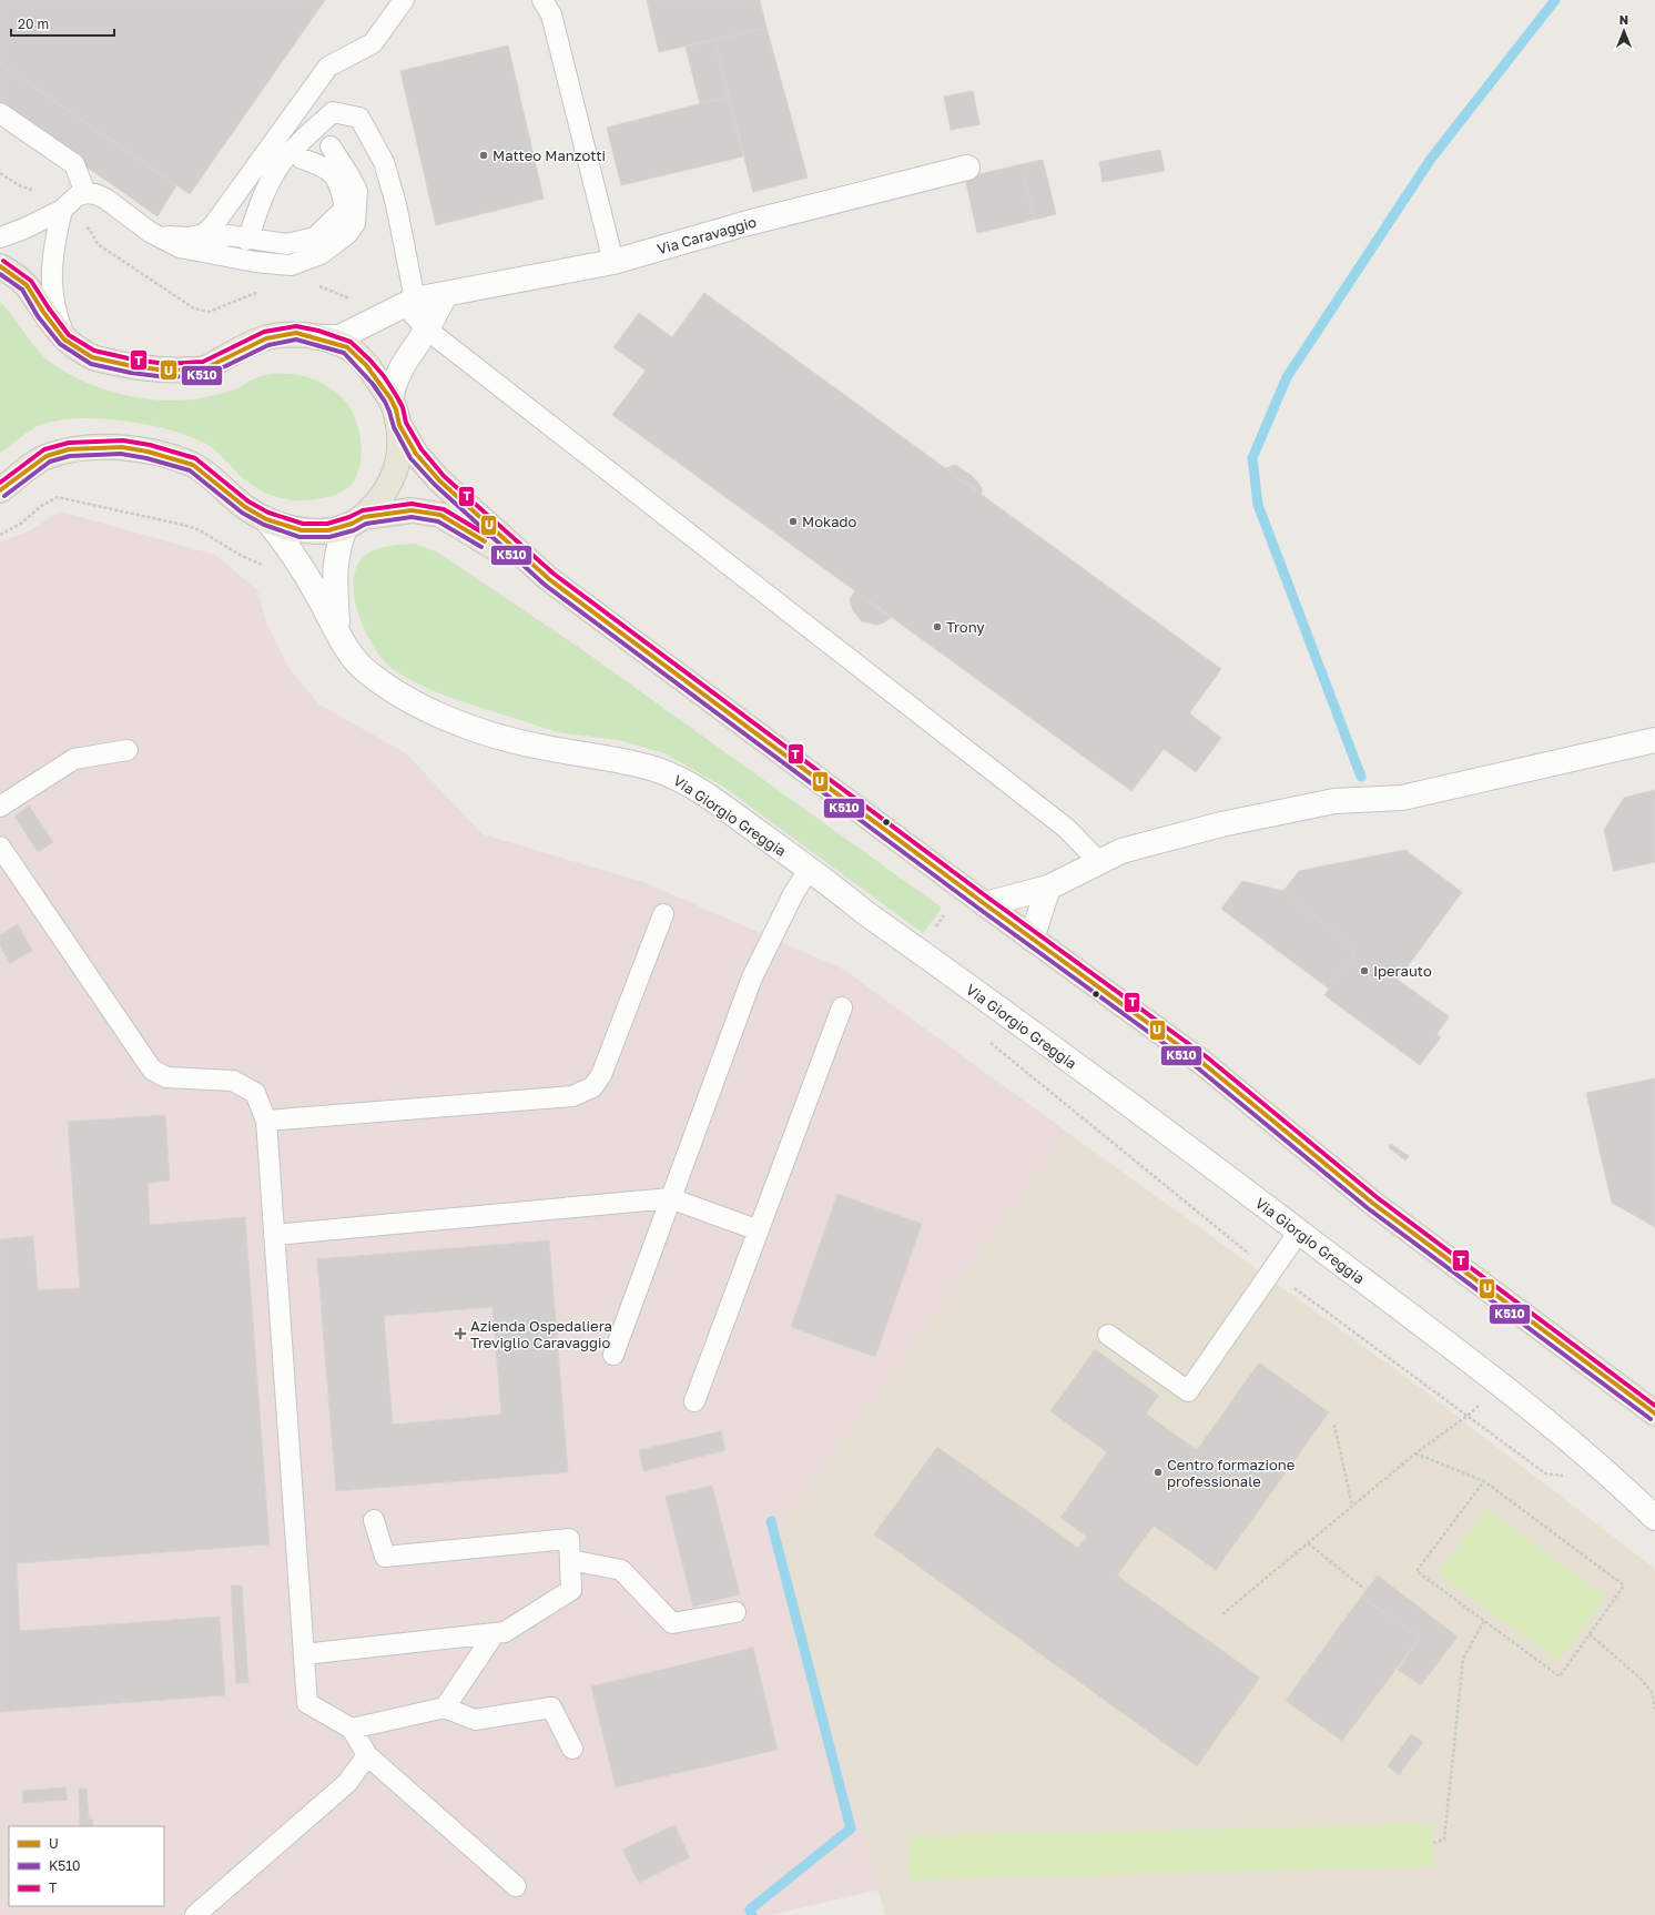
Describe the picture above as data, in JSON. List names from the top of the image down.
{
  "streets": {
    "main road": ["Via Caravaggio"],
    "street": ["Via Giorgio Greggia"]
  },
  "crossings": [
    ["Via Caravaggio", "Via Giorgio Greggia"]
  ],
  "places": {
    "other": [
      "Matteo Manzotti",
      "Mokado",
      "Trony",
      "Iperauto",
      "Centro formazione professionale"
    ],
    "health": ["Azienda Ospedaliera Treviglio Caravaggio"]
  },
  "lines": ["transit line T", "transit line U", "transit line K510"],
  "legend": ["U", "K510", "T"],
  "scale_bar": "20 m",
  "north": "top"
}
